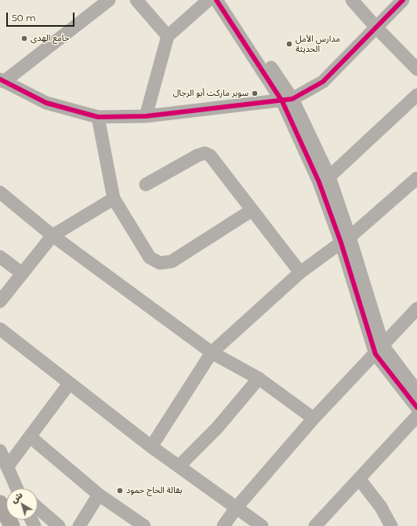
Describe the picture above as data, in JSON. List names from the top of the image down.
{
  "places": [
    "جامع الهدى",
    "مدارس الأمل الحديثة",
    "سوبر ماركت أبو الرجال",
    "بقالة الحاج حمود"
  ],
  "scale_bar": "50 m",
  "north": "top left"
}
